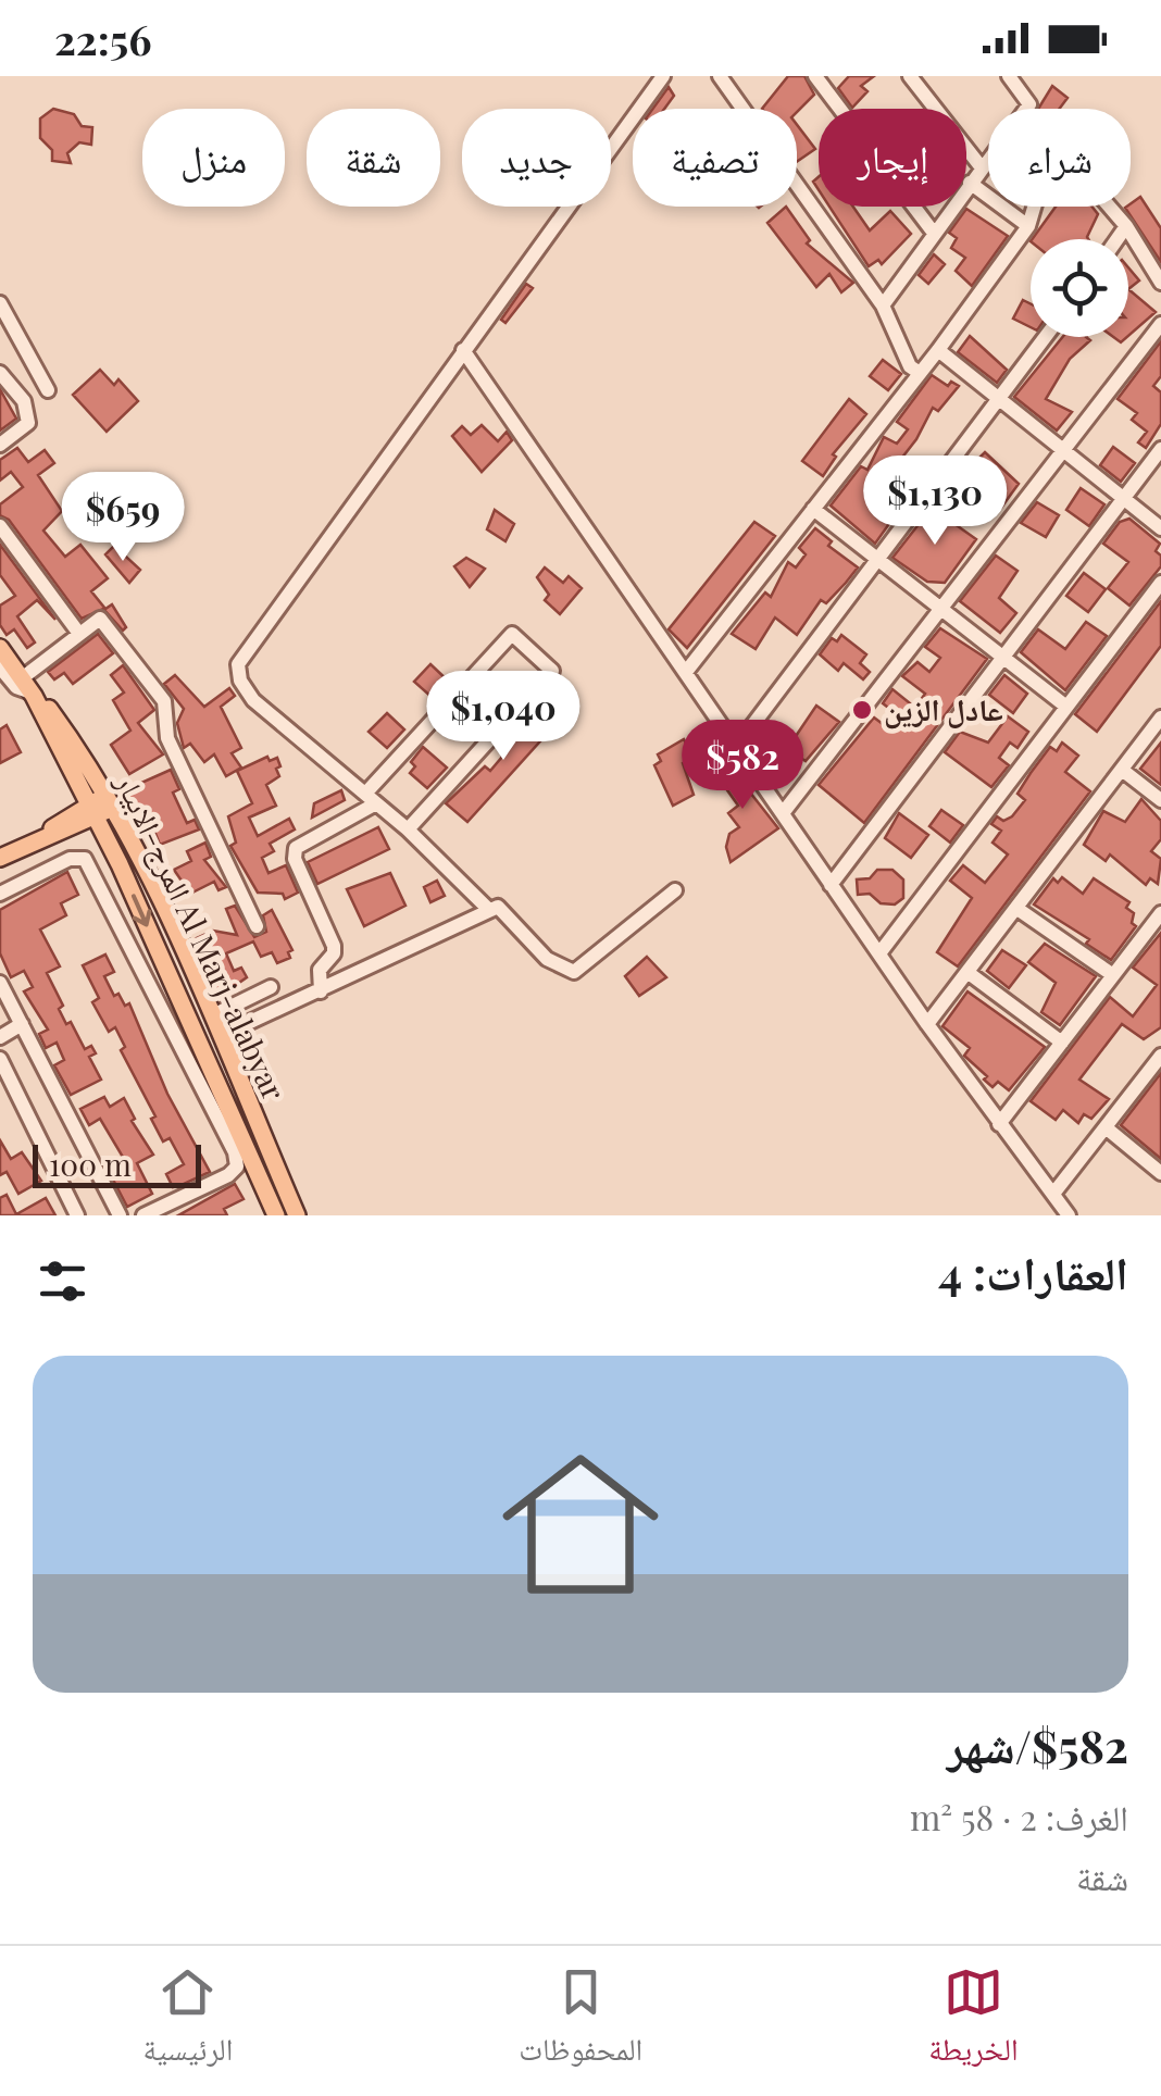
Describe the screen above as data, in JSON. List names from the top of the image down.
{
  "streets": {
    "main road": ["المرج-الابيار Al Marj-alabyar"]
  },
  "places": ["عادل الزين"],
  "scale_bar": "100 m",
  "page": {
    "status": "22:56",
    "chip": [
      "شراء",
      "إيجار",
      "تصفية",
      "جديد",
      "شقة",
      "منزل"
    ],
    "price": [
      "$1,130",
      "$659",
      "$1,040",
      "$582"
    ],
    "scale": "100 m",
    "heading": "العقارات: 4",
    "list": [
      {
        "name": "$582/شهر",
        "note": "الغرف: 2 · 58 m² · شقة"
      }
    ],
    "tabs": ["الخريطة", "المحفوظات", "الرئيسية"]
  }
}
